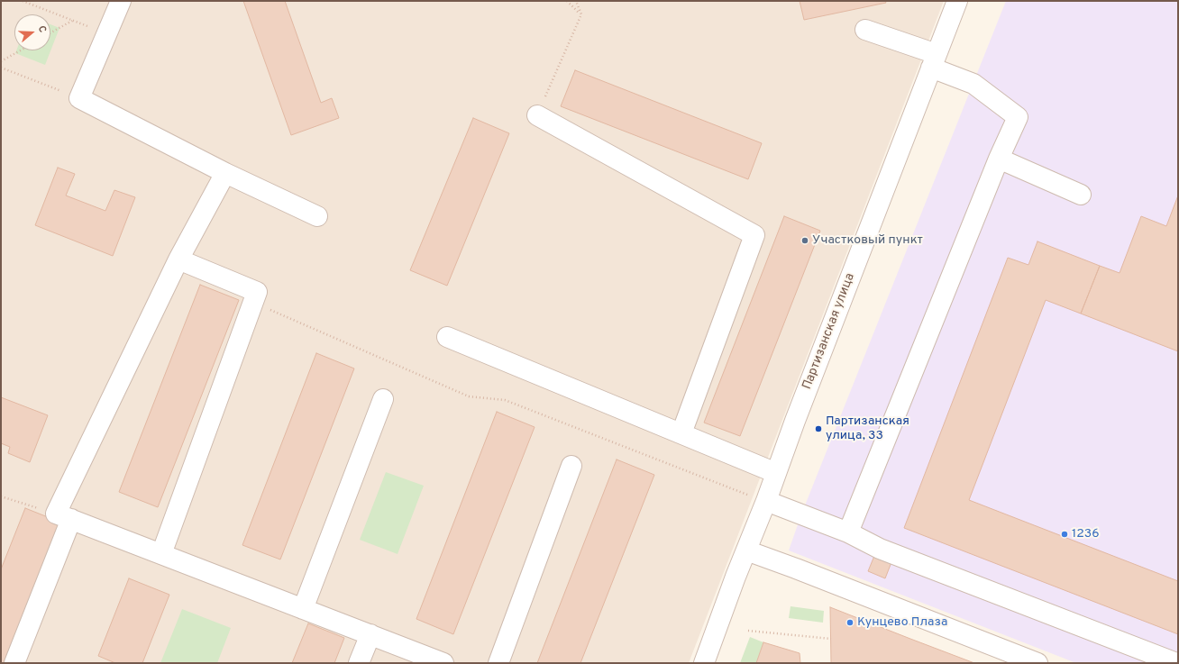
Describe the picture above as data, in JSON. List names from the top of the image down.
{
  "streets": {
    "street": ["Партизанская улица"]
  },
  "places": [
    "Участковый пункт",
    "Партизанская улица, 33",
    "1236",
    "Кунцево Плаза"
  ],
  "north": "right"
}
